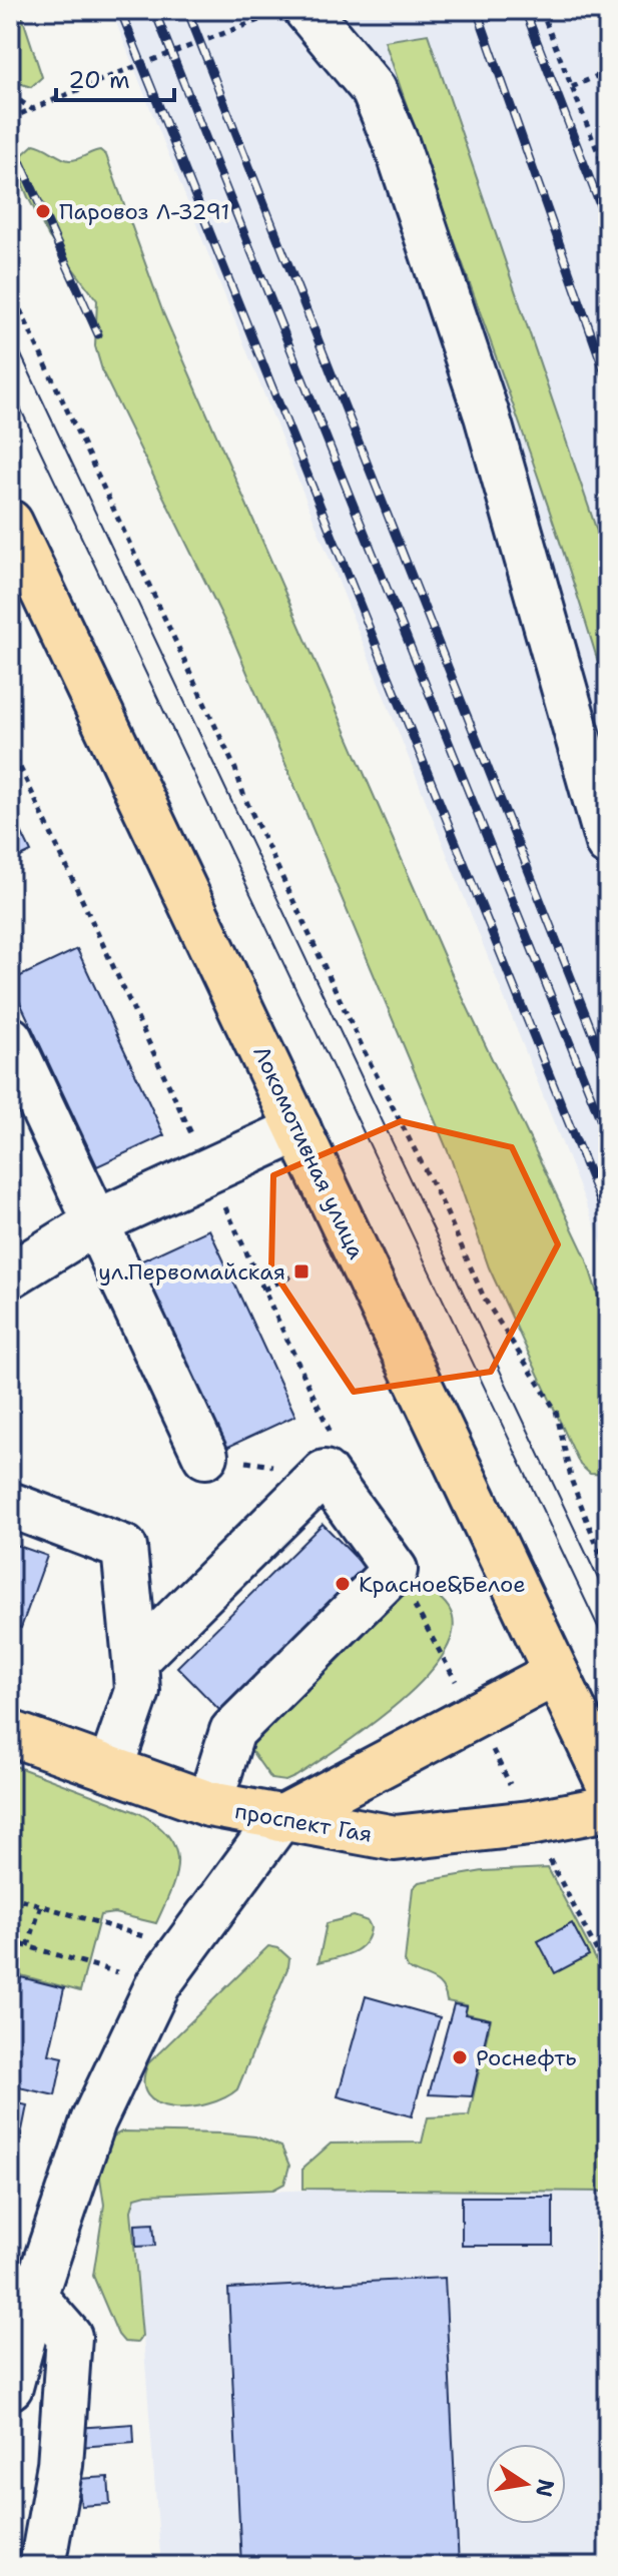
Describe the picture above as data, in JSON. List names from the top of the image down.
{
  "streets": {
    "main road": ["Локомотивная улица", "проспект Гая"]
  },
  "places": {
    "other": ["Паровоз Л-3291", "Красное&Белое", "Роснефть"],
    "transit": ["ул.Первомайская"]
  },
  "scale_bar": "20 m",
  "north": "right"
}
